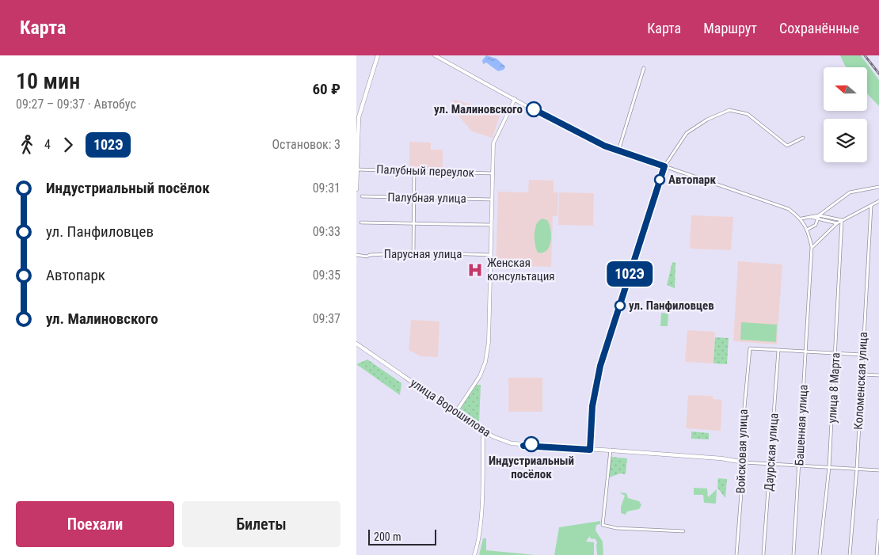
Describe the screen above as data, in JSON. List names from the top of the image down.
{
  "streets": {
    "main road": ["улица Ворошилова"],
    "street": [
      "Палубный переулок",
      "Палубная улица",
      "Парусная улица",
      "Коломенская улица",
      "улица 8 Марта",
      "Башенная улица",
      "Войсковая улица",
      "Даурская улица"
    ]
  },
  "crossings": [
    ["улица Ворошилова", "Войсковая улица"],
    ["Войсковая улица", "Даурская улица"]
  ],
  "places": {
    "other": [
      "ул. Малиновского",
      "Автопарк",
      "ул. Панфиловцев",
      "Индустриальный посёлок"
    ],
    "hospital": ["Женская консультация"]
  },
  "lines": ["bus line 102Э"],
  "scale_bar": "200 m",
  "north": "left",
  "page": {
    "header": "Карта",
    "nav": ["Карта", "Маршрут", "Сохранённые"],
    "heading": ["10 мин", "09:27 – 09:37 · Автобус", "60 ₽"],
    "on_map": "102Э",
    "legs": ["4", "102Э", "Остановок: 3"],
    "list": [
      {
        "name": "Индустриальный посёлок",
        "value": "09:31"
      },
      {
        "name": "ул. Панфиловцев",
        "value": "09:33"
      },
      {
        "name": "Автопарк",
        "value": "09:35"
      },
      {
        "name": "ул. Малиновского",
        "value": "09:37"
      }
    ],
    "buttons": ["Поехали", "Билеты"],
    "scale": "200 m"
  }
}
